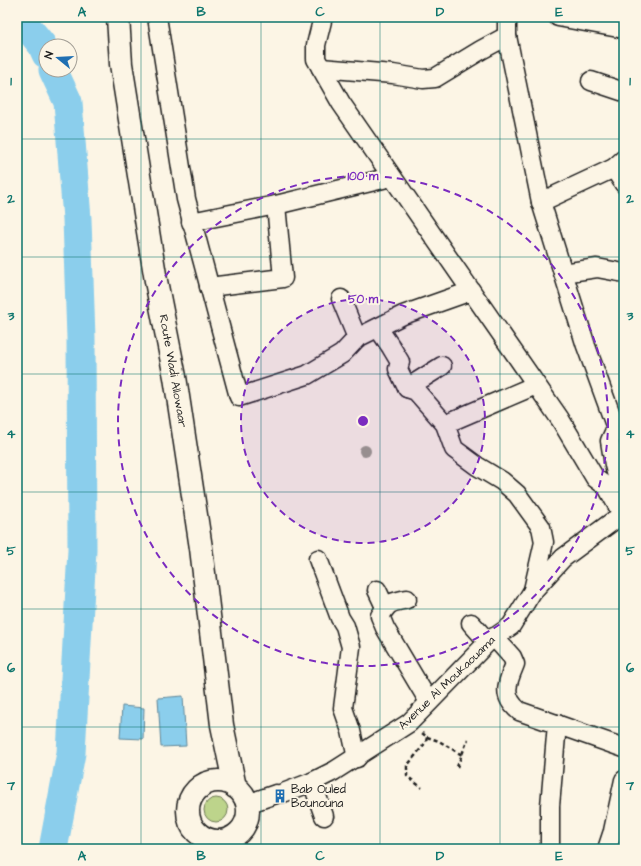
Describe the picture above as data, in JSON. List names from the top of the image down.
{
  "streets": {
    "street": ["Route Wadi Allowaar", "Avenue Al Moukaouama"]
  },
  "crossings": [
    ["Route Wadi Allowaar", "Avenue Al Moukaouama"]
  ],
  "places": {
    "building": ["Bab Ouled Bounouna"]
  },
  "north": "left",
  "grid": {
    "columns": [
      "A",
      "B",
      "C",
      "D",
      "E"
    ],
    "rows": [
      "1",
      "2",
      "3",
      "4",
      "5",
      "6",
      "7"
    ]
  },
  "rings": ["100 m", "50 m"]
}
